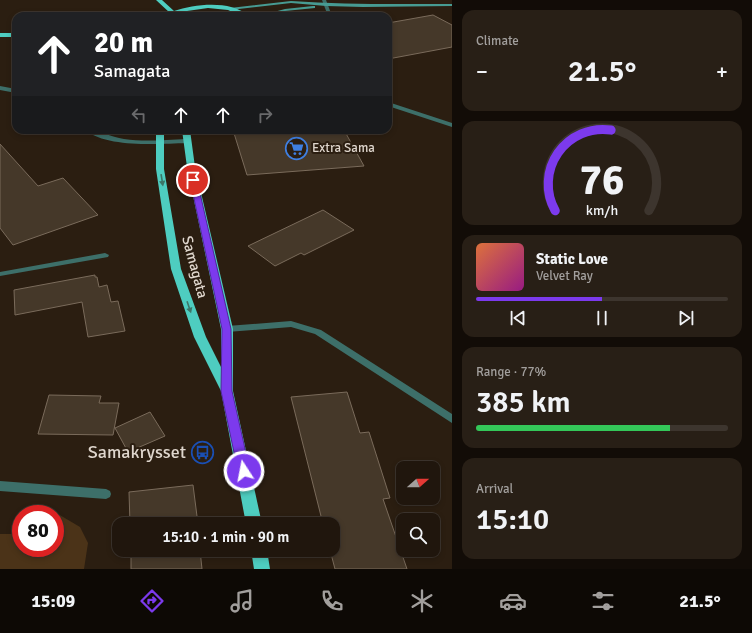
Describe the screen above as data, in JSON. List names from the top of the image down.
{
  "streets": {
    "highway": ["Samagata"]
  },
  "places": {
    "supermarket": ["Extra Sama"],
    "bus stop": ["Samakrysset"]
  },
  "north": "right",
  "page": {
    "tile": [
      "Climate",
      ["Range · 77%", "385 km"],
      ["Arrival", "15:10"]
    ],
    "turn": ["20 m", "Samagata"],
    "heat": ["−", "21.5°", "+"],
    "song": ["Static Love", "Velvet Ray"],
    "limit": "80",
    "trip": "15:10 · 1 min · 90 m",
    "tabs": ["15:09", "21.5°"],
    "gauge": ["76", "km/h"]
  }
}
